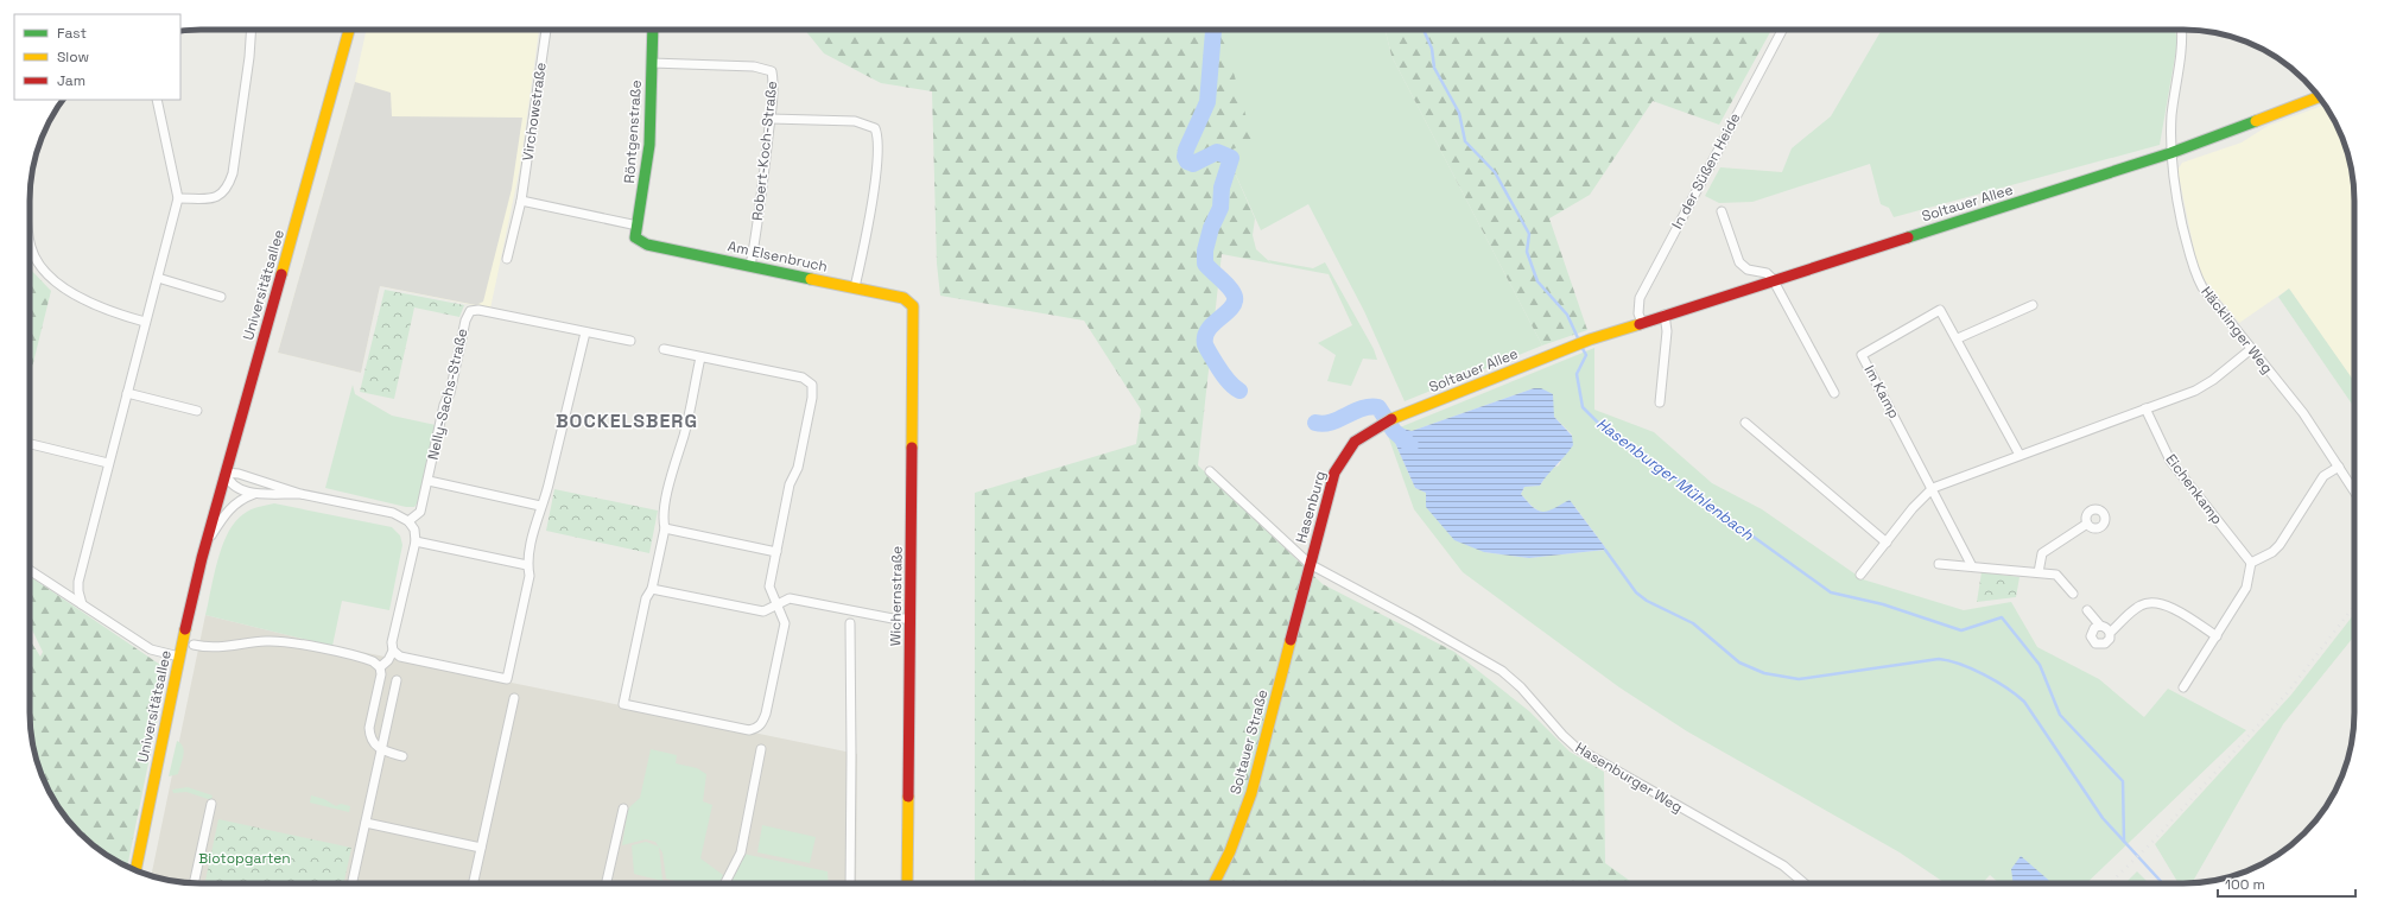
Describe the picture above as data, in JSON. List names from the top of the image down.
{
  "streets": {
    "street": [
      "Virchowstraße",
      "Röntgenstraße",
      "Robert-Koch-Straße",
      "In der Süßen Heide",
      "Soltauer Allee",
      "Am Elsenbruch",
      "Universitätsallee",
      "Häcklinger Weg",
      "Im Kamp",
      "Nelly-Sachs-Straße",
      "Eichenkamp",
      "Hasenburg",
      "Wichernstraße",
      "Soltauer Straße",
      "Hasenburger Weg"
    ]
  },
  "crossings": [
    ["Röntgenstraße", "Robert-Koch-Straße"],
    ["Röntgenstraße", "Am Elsenbruch"],
    ["Robert-Koch-Straße", "Am Elsenbruch"],
    ["In der Süßen Heide", "Soltauer Allee"],
    ["Soltauer Allee", "Häcklinger Weg"],
    ["Soltauer Allee", "Hasenburg"],
    ["Am Elsenbruch", "Wichernstraße"],
    ["Hasenburg", "Soltauer Straße"],
    ["Hasenburg", "Hasenburger Weg"],
    ["Soltauer Straße", "Hasenburger Weg"]
  ],
  "districts": ["BOCKELSBERG"],
  "water": ["Hasenburger Mühlenbach"],
  "parks": ["Biotopgarten"],
  "legend": ["Fast", "Slow", "Jam"],
  "scale_bar": "100 m"
}
